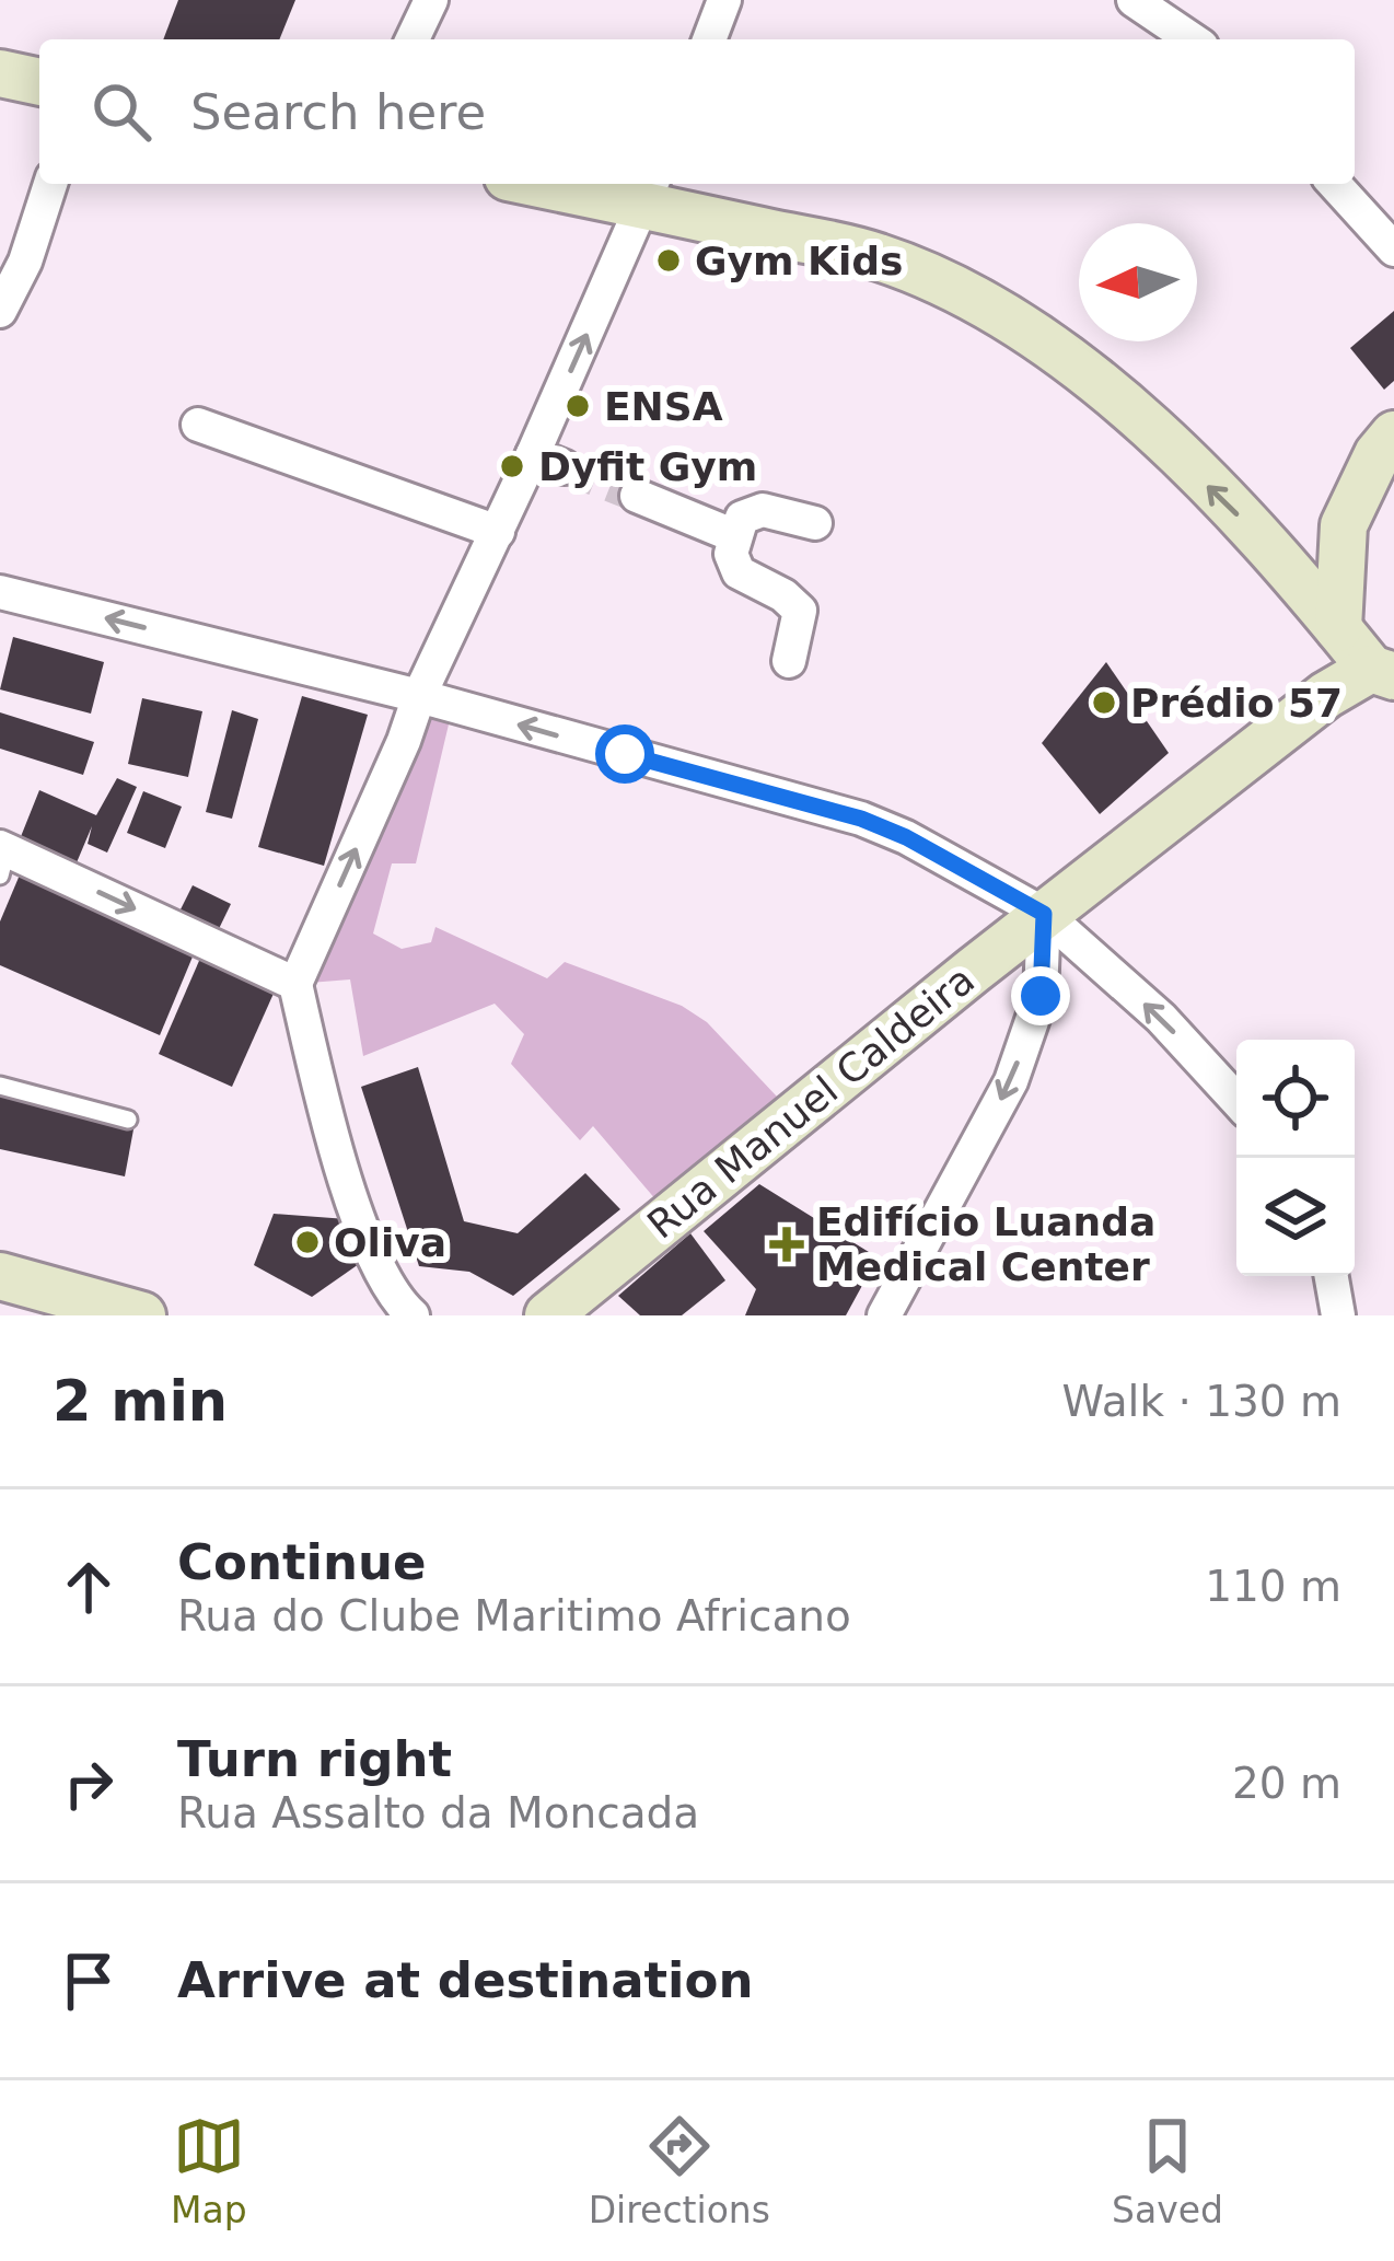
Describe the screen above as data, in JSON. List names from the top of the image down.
{
  "streets": {
    "street": ["Rua Manuel Caldeira"]
  },
  "places": {
    "other": [
      "Gym Kids",
      "ENSA",
      "Dyfit Gym",
      "Prédio 57",
      "Oliva"
    ],
    "health": ["Edifício Luanda Medical Center"]
  },
  "north": "left",
  "page": {
    "search": "Search here",
    "heading": ["2 min", "Walk · 130 m"],
    "list": [
      ["Continue", "Rua do Clube Maritimo Africano", "110 m"],
      ["Turn right", "Rua Assalto da Moncada", "20 m"],
      "Arrive at destination"
    ],
    "nav": ["Map", "Directions", "Saved"]
  }
}
